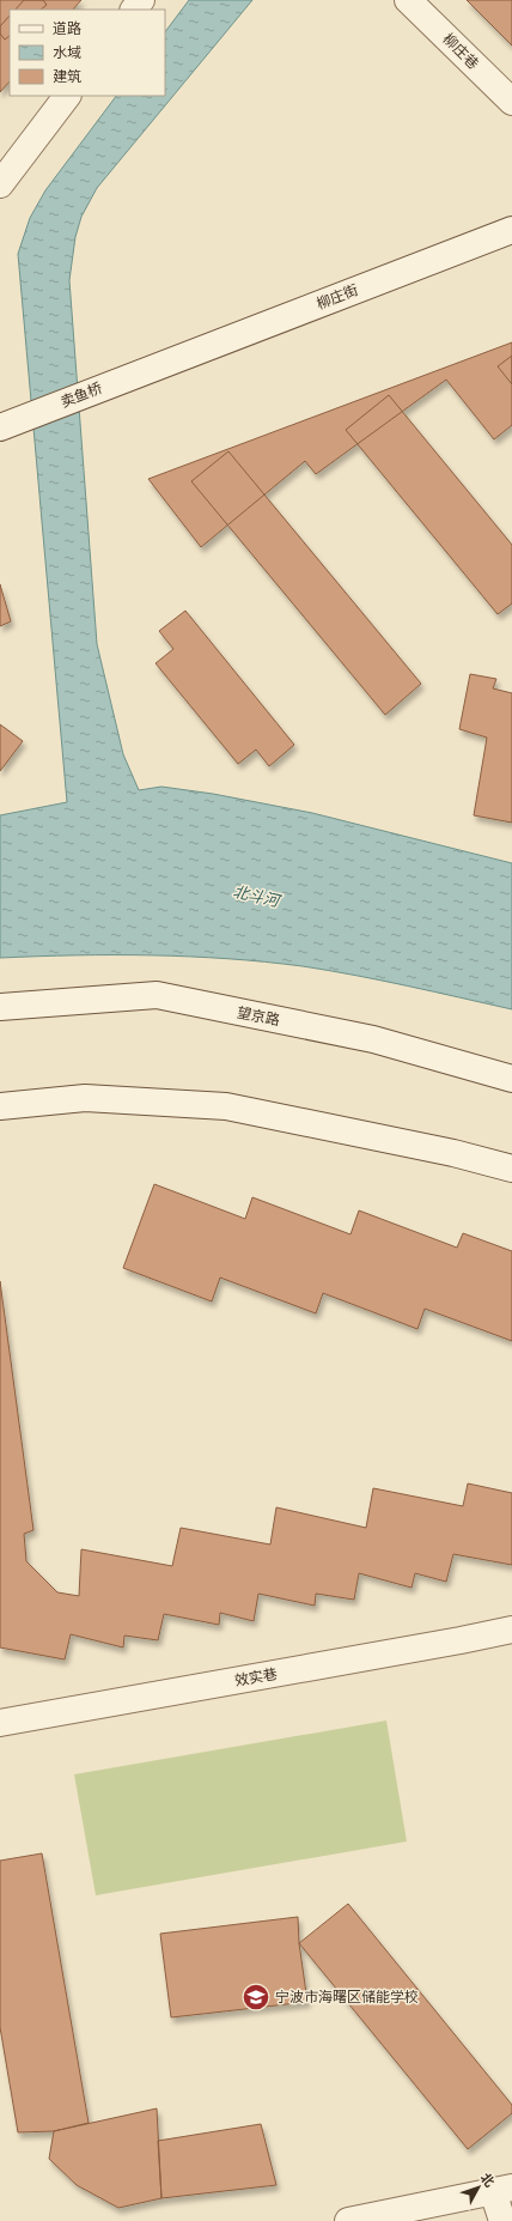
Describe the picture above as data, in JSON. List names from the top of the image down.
{
  "streets": {
    "main road": [
      "柳庄巷",
      "柳庄街",
      "卖鱼桥",
      "望京路",
      "效实巷"
    ]
  },
  "crossings": [
    ["柳庄街", "卖鱼桥"]
  ],
  "water": ["北斗河"],
  "places": {
    "school or university": ["宁波市海曙区储能学校"]
  },
  "legend": ["道路", "水域", "建筑"],
  "north": "top right"
}
